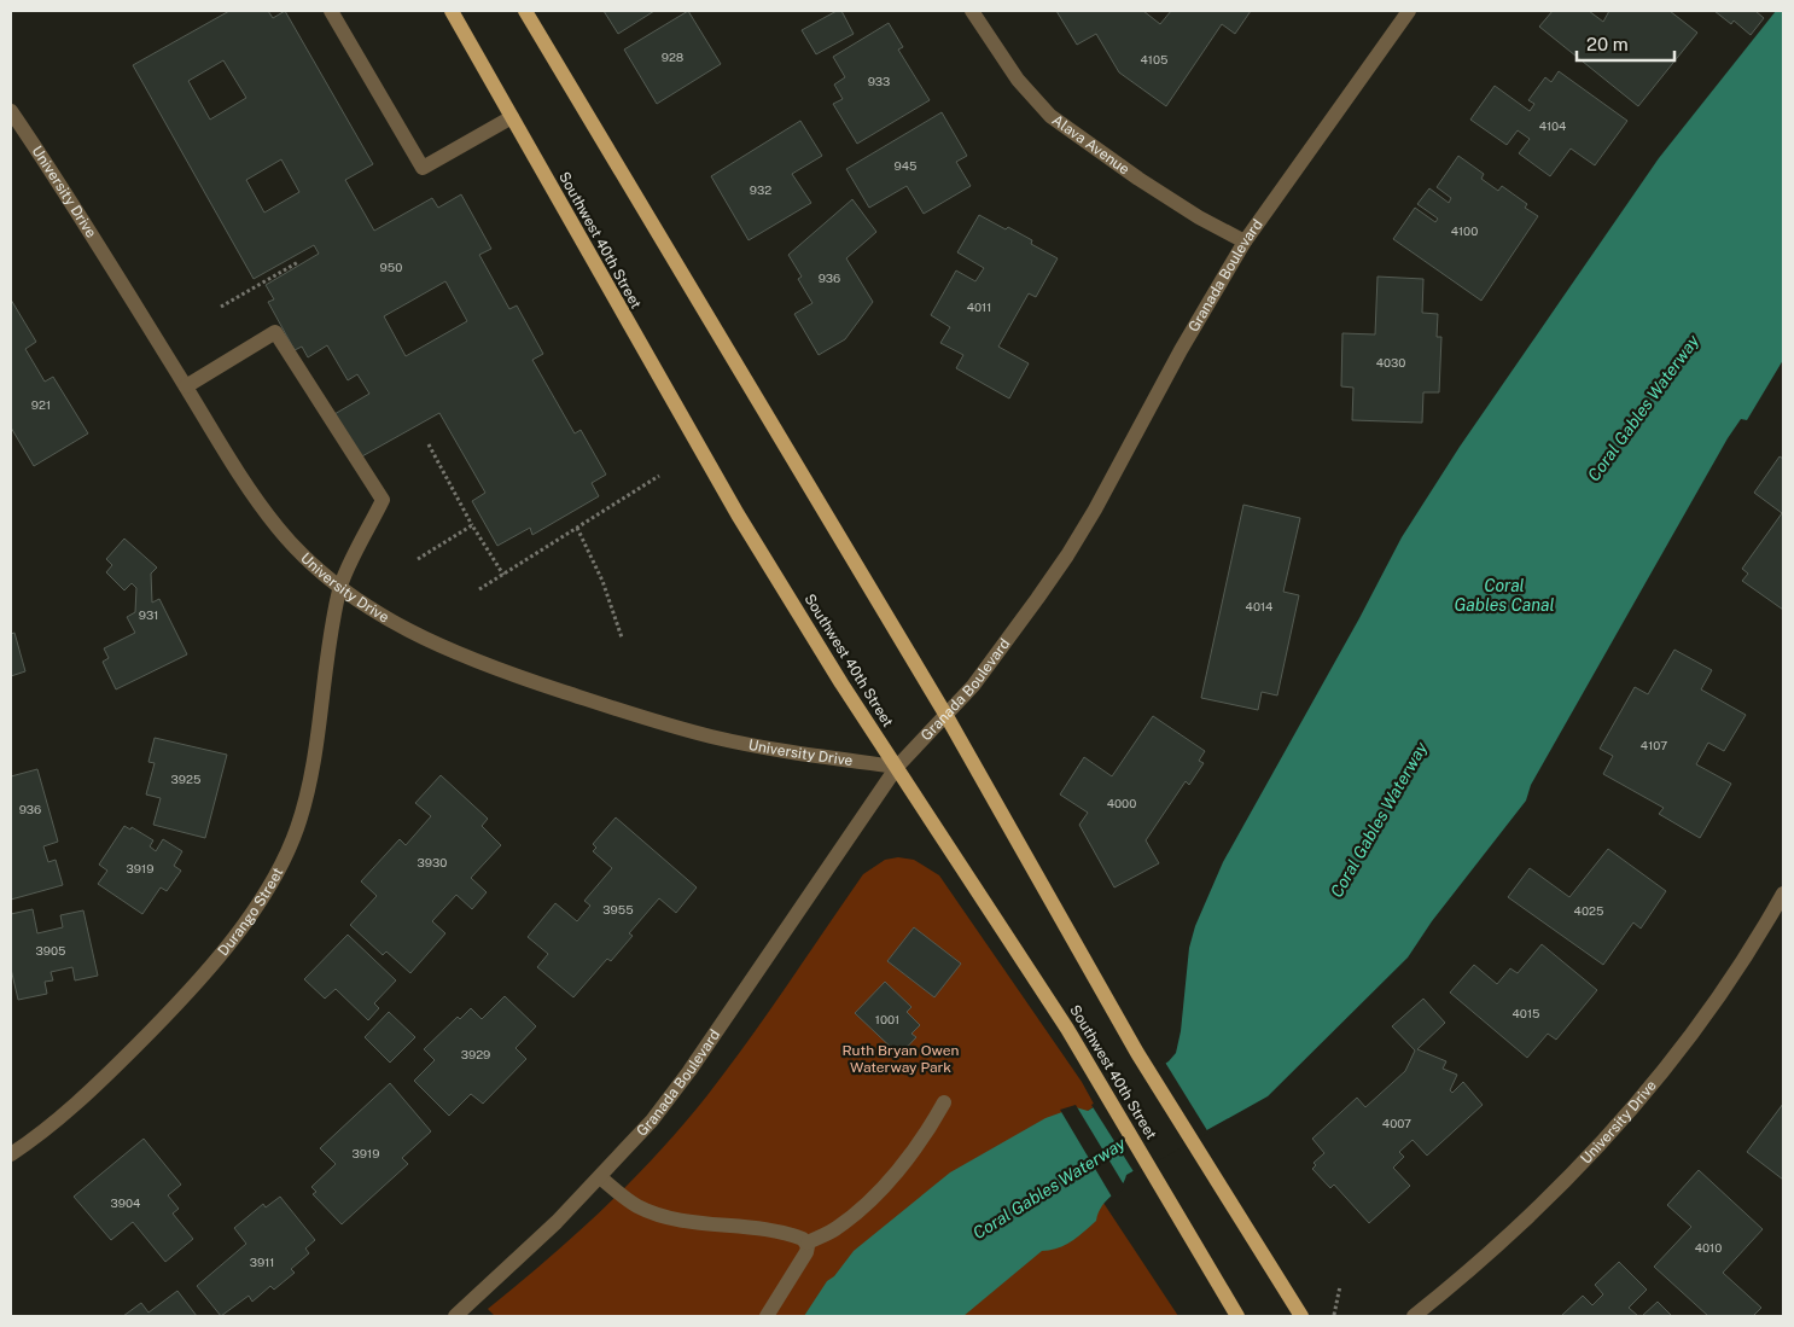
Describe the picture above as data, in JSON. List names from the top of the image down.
{
  "streets": {
    "main road": ["Southwest 40th Street"],
    "street": [
      "Alava Avenue",
      "University Drive",
      "Granada Boulevard",
      "Durango Street"
    ]
  },
  "crossings": [
    ["Alava Avenue", "Granada Boulevard"],
    ["University Drive", "Southwest 40th Street"],
    ["University Drive", "Granada Boulevard"],
    ["University Drive", "Durango Street"],
    ["Southwest 40th Street", "Granada Boulevard"]
  ],
  "water": ["Coral Gables Waterway", "Coral Gables Canal"],
  "parks": ["Ruth Bryan Owen Waterway Park"],
  "house_numbers": [
    "928",
    "4105",
    "933",
    "4104",
    "945",
    "932",
    "4100",
    "950",
    "936",
    "4011",
    "4030",
    "921",
    "4014",
    "931",
    "4107",
    "3925",
    "4000",
    "936",
    "3930",
    "3919",
    "3955",
    "4025",
    "3905",
    "4015",
    "1001",
    "3929",
    "4007",
    "3919",
    "3904",
    "4010",
    "3911"
  ],
  "scale_bar": "20 m"
}
